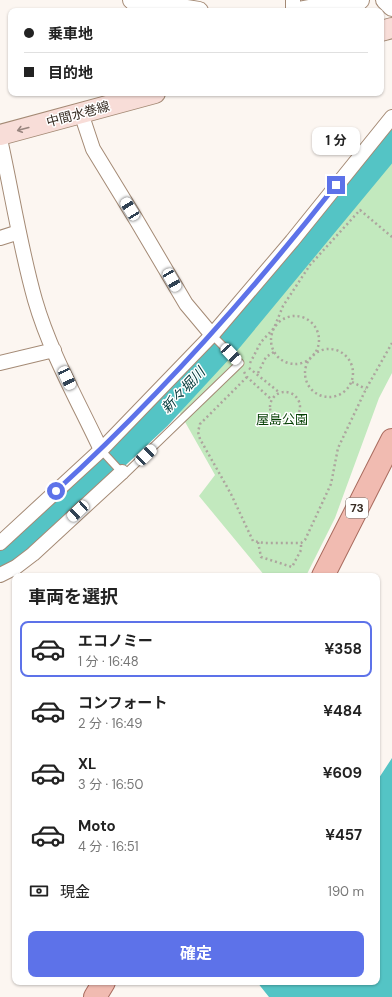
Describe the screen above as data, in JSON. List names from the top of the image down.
{
  "streets": {
    "main road": ["中間水巻線", "73"]
  },
  "one_way": ["中間水巻線"],
  "water": ["新々堀川"],
  "parks": ["屋島公園"],
  "page": {
    "banner": ["乗車地", "目的地"],
    "bubble": "1 分",
    "heading": "車両を選択",
    "list": [
      {
        "name": "エコノミー",
        "note": "1 分 · 16:48",
        "value": "¥358"
      },
      {
        "name": "コンフォート",
        "note": "2 分 · 16:49",
        "value": "¥484"
      },
      {
        "name": "XL",
        "note": "3 分 · 16:50",
        "value": "¥609"
      },
      {
        "name": "Moto",
        "note": "4 分 · 16:51",
        "value": "¥457"
      }
    ],
    "pay": ["現金", "190 m"],
    "buttons": "確定"
  }
}
